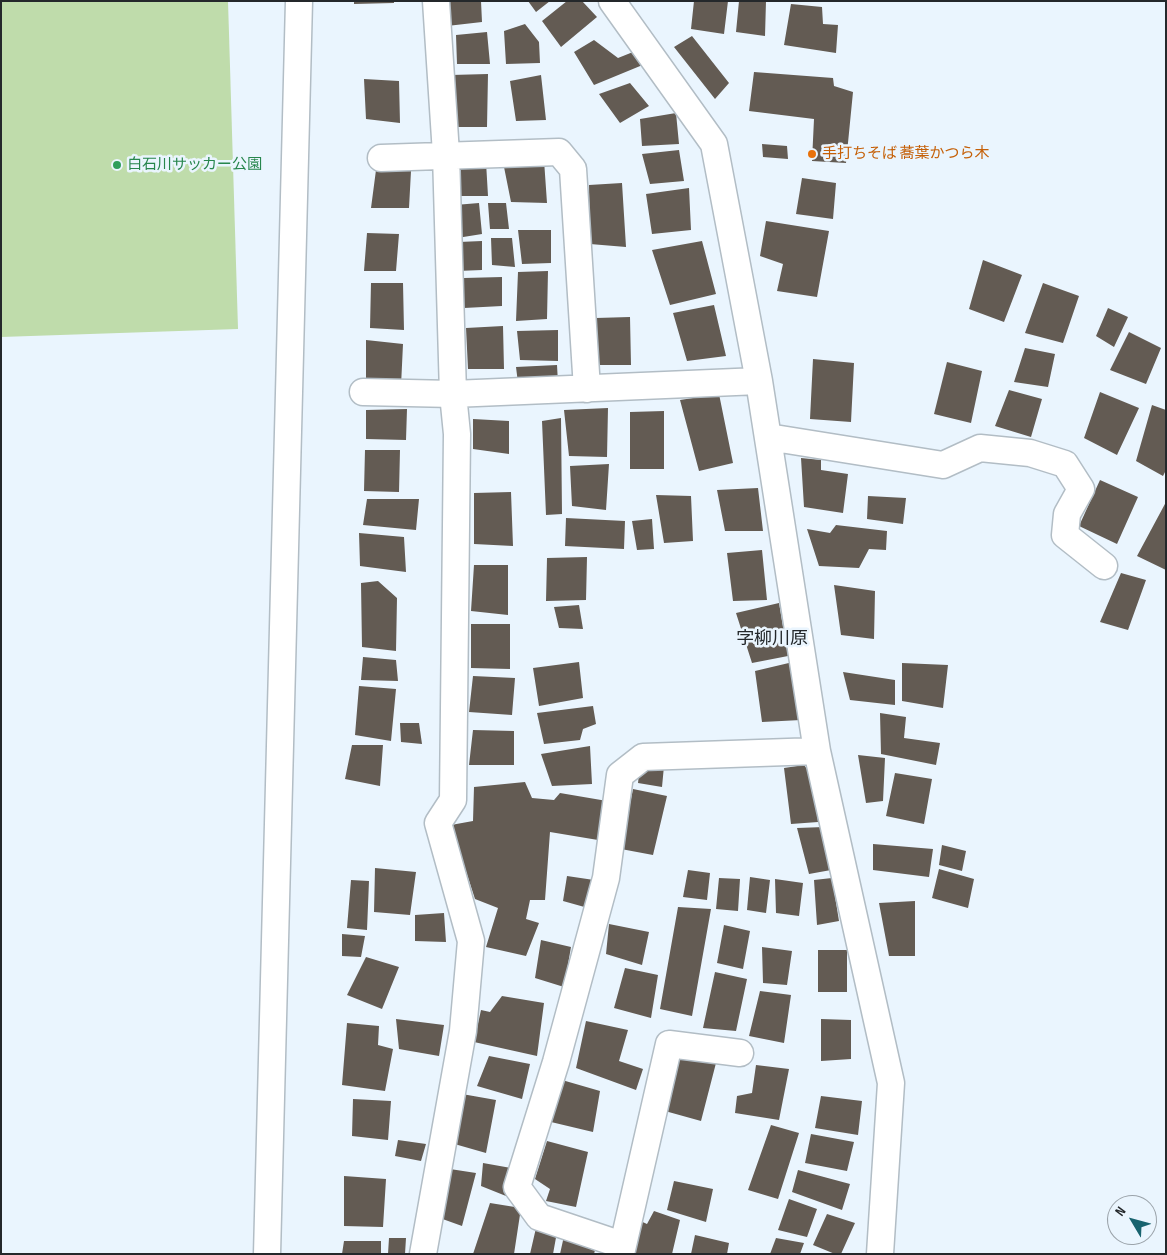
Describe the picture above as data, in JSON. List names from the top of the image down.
{
  "districts": ["字柳川原"],
  "places": ["手打ちそば 蕎葉かつら木", "白石川サッカー公園"],
  "north": "top left"
}
